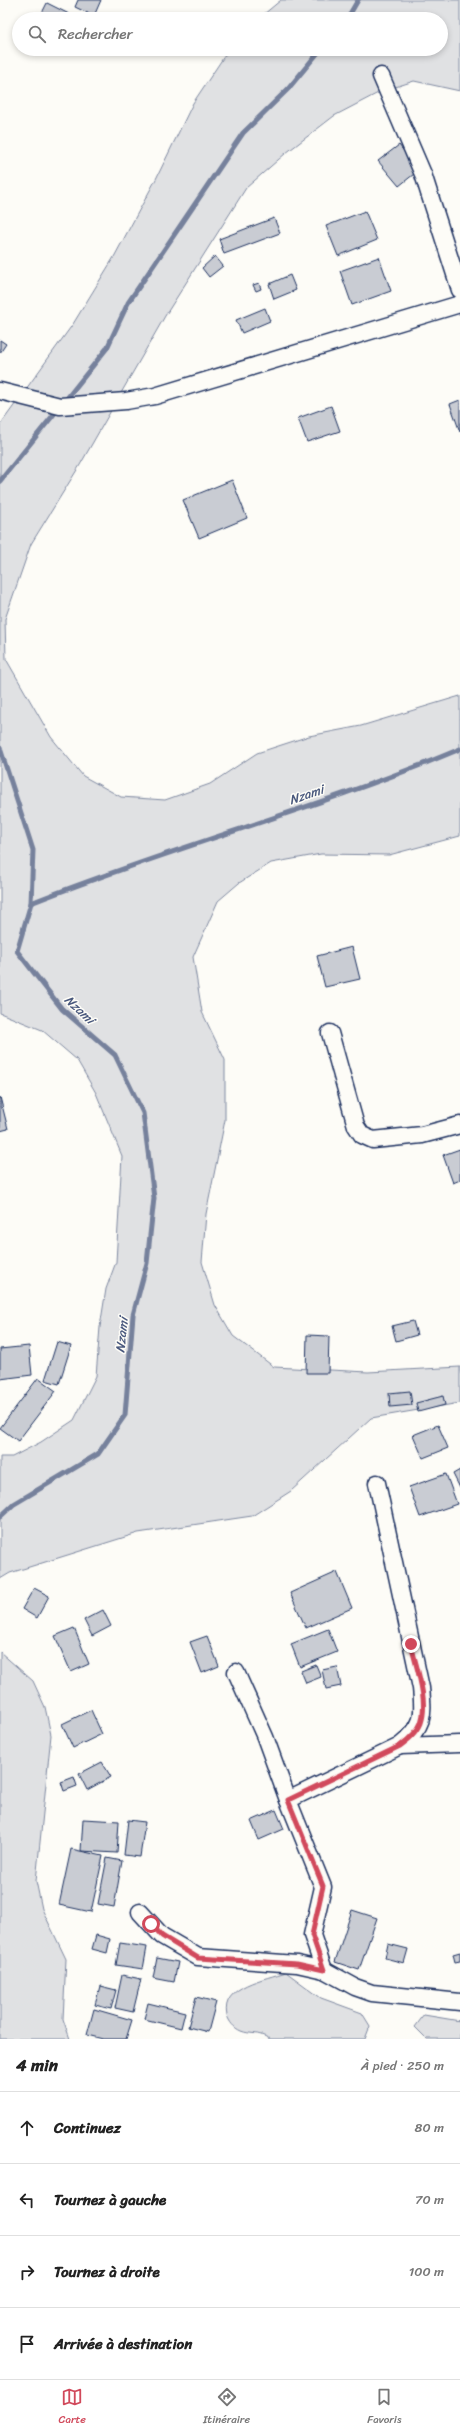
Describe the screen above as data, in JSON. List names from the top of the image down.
{
  "water": ["Nzami"],
  "page": {
    "search": "Rechercher",
    "heading": ["4 min", "À pied · 250 m"],
    "list": [
      ["Continuez", "80 m"],
      ["Tournez à gauche", "70 m"],
      ["Tournez à droite", "100 m"],
      "Arrivée à destination"
    ],
    "nav": ["Carte", "Itinéraire", "Favoris"]
  }
}
